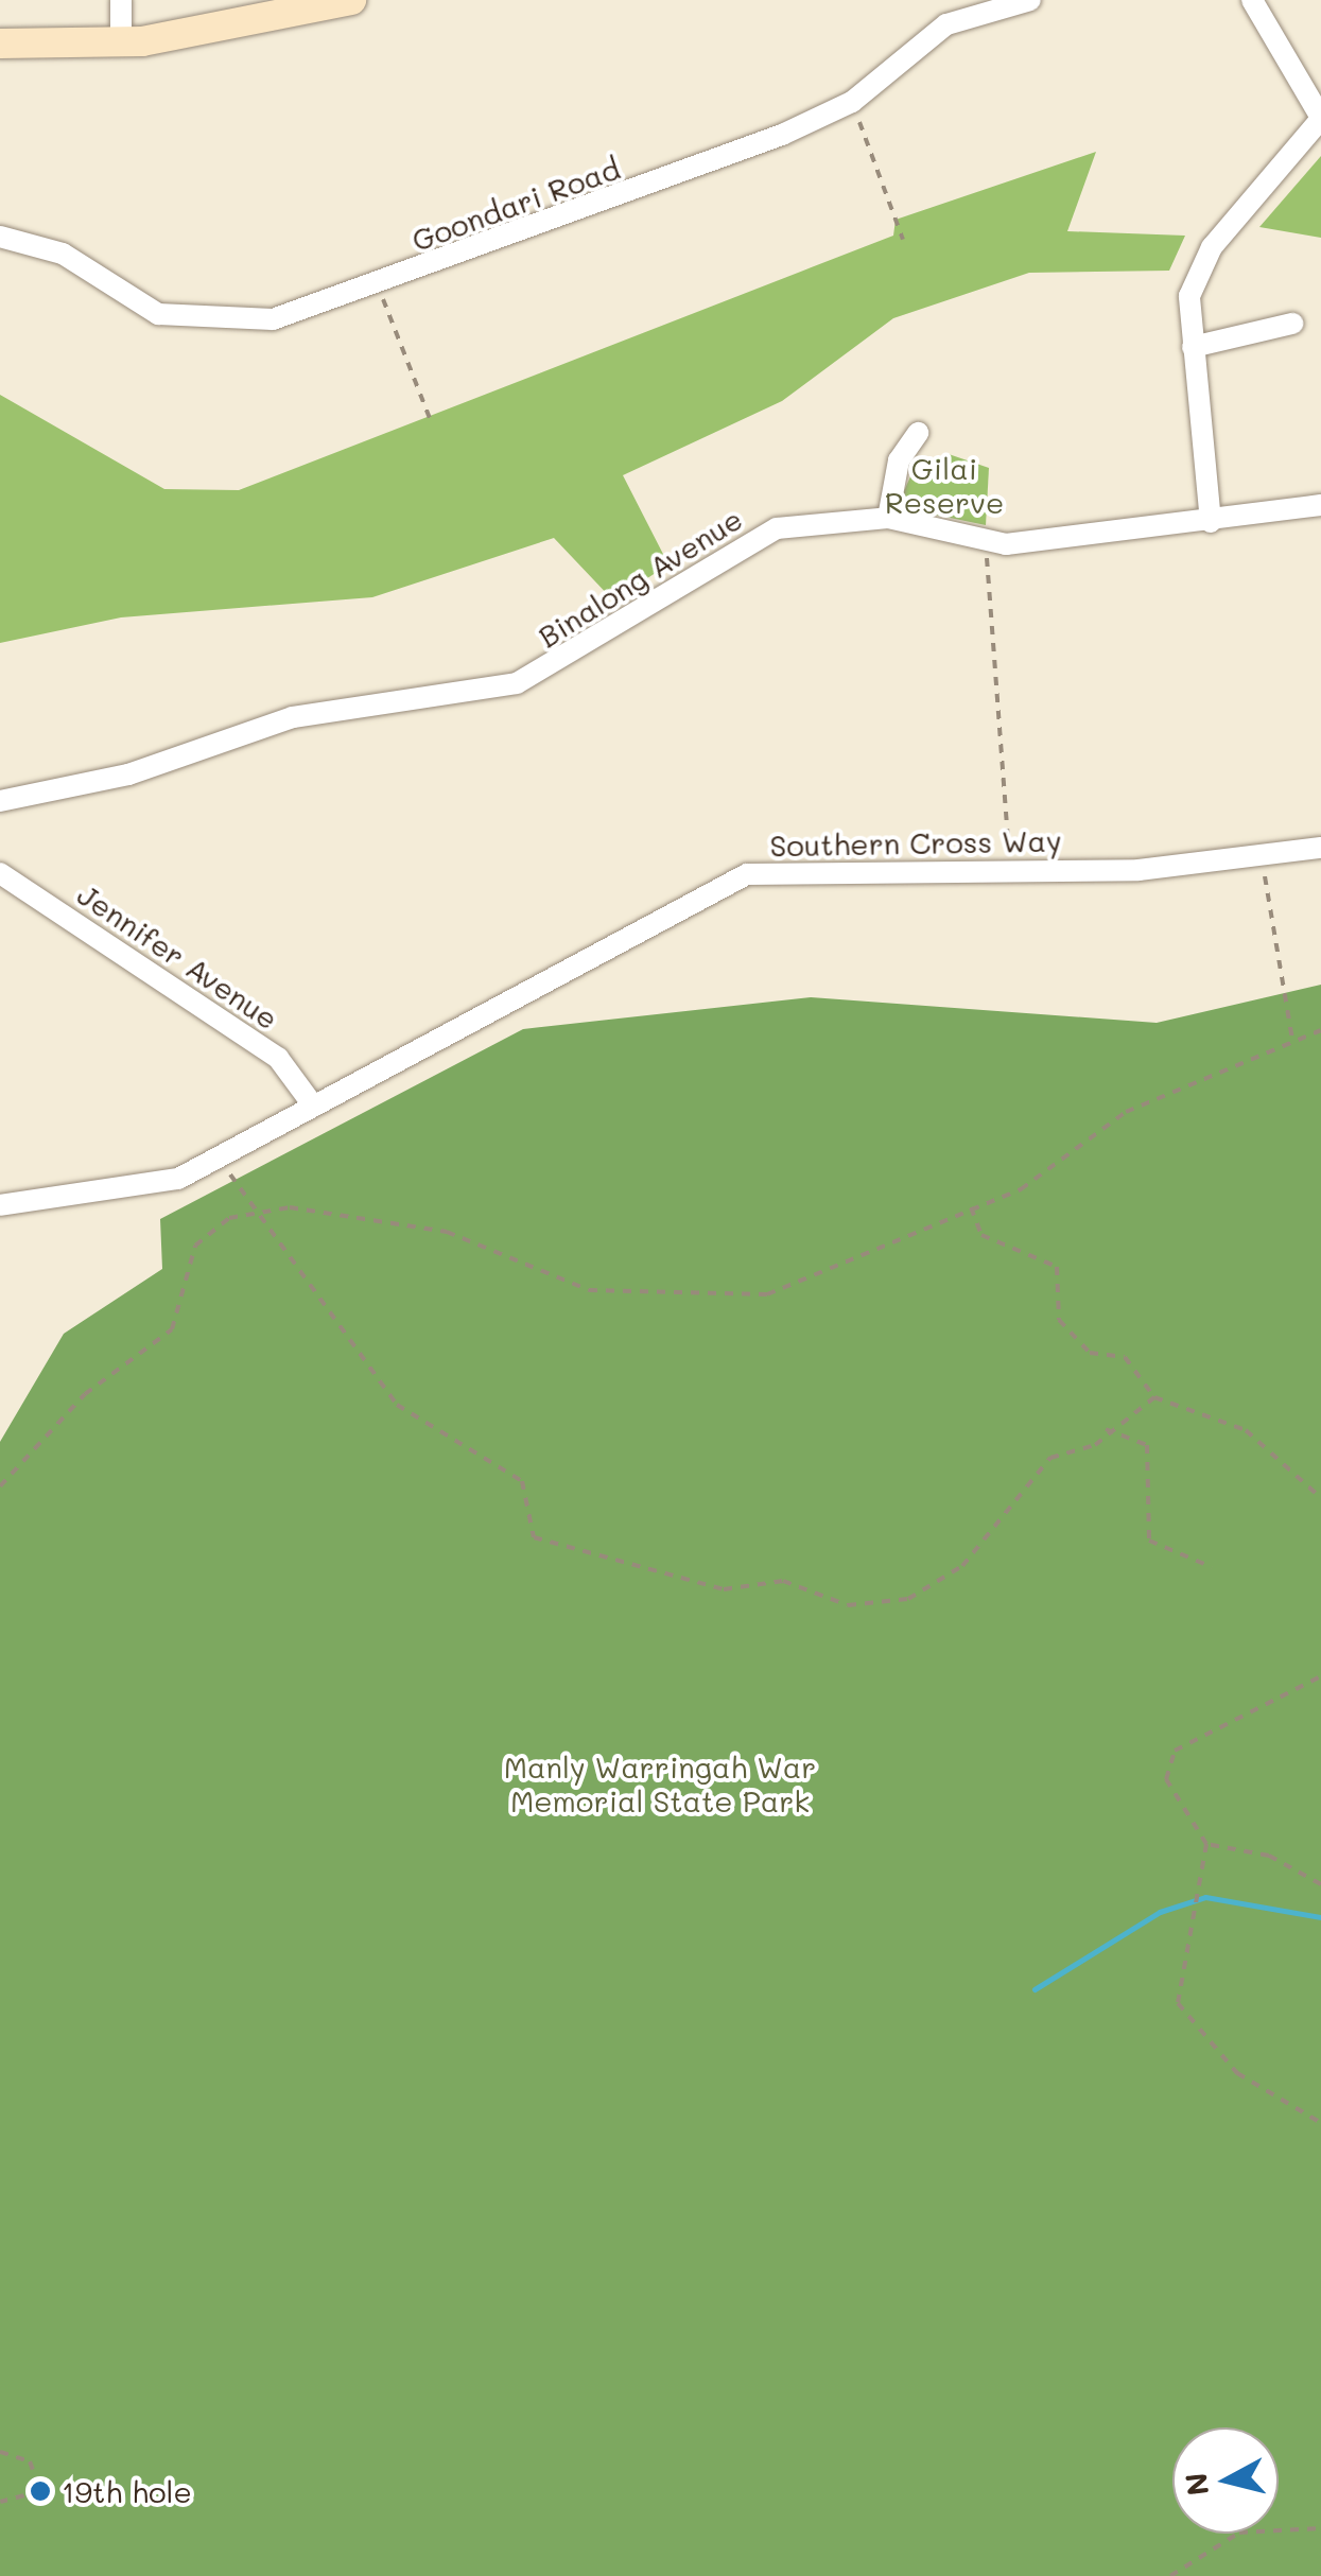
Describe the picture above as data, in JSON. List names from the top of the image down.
{
  "streets": {
    "street": [
      "Goondari Road",
      "Binalong Avenue",
      "Southern Cross Way",
      "Jennifer Avenue"
    ]
  },
  "crossings": [
    ["Southern Cross Way", "Jennifer Avenue"]
  ],
  "parks": ["Gilai Reserve", "Manly Warringah War Memorial State Park"],
  "places": ["19th hole"],
  "north": "left"
}
